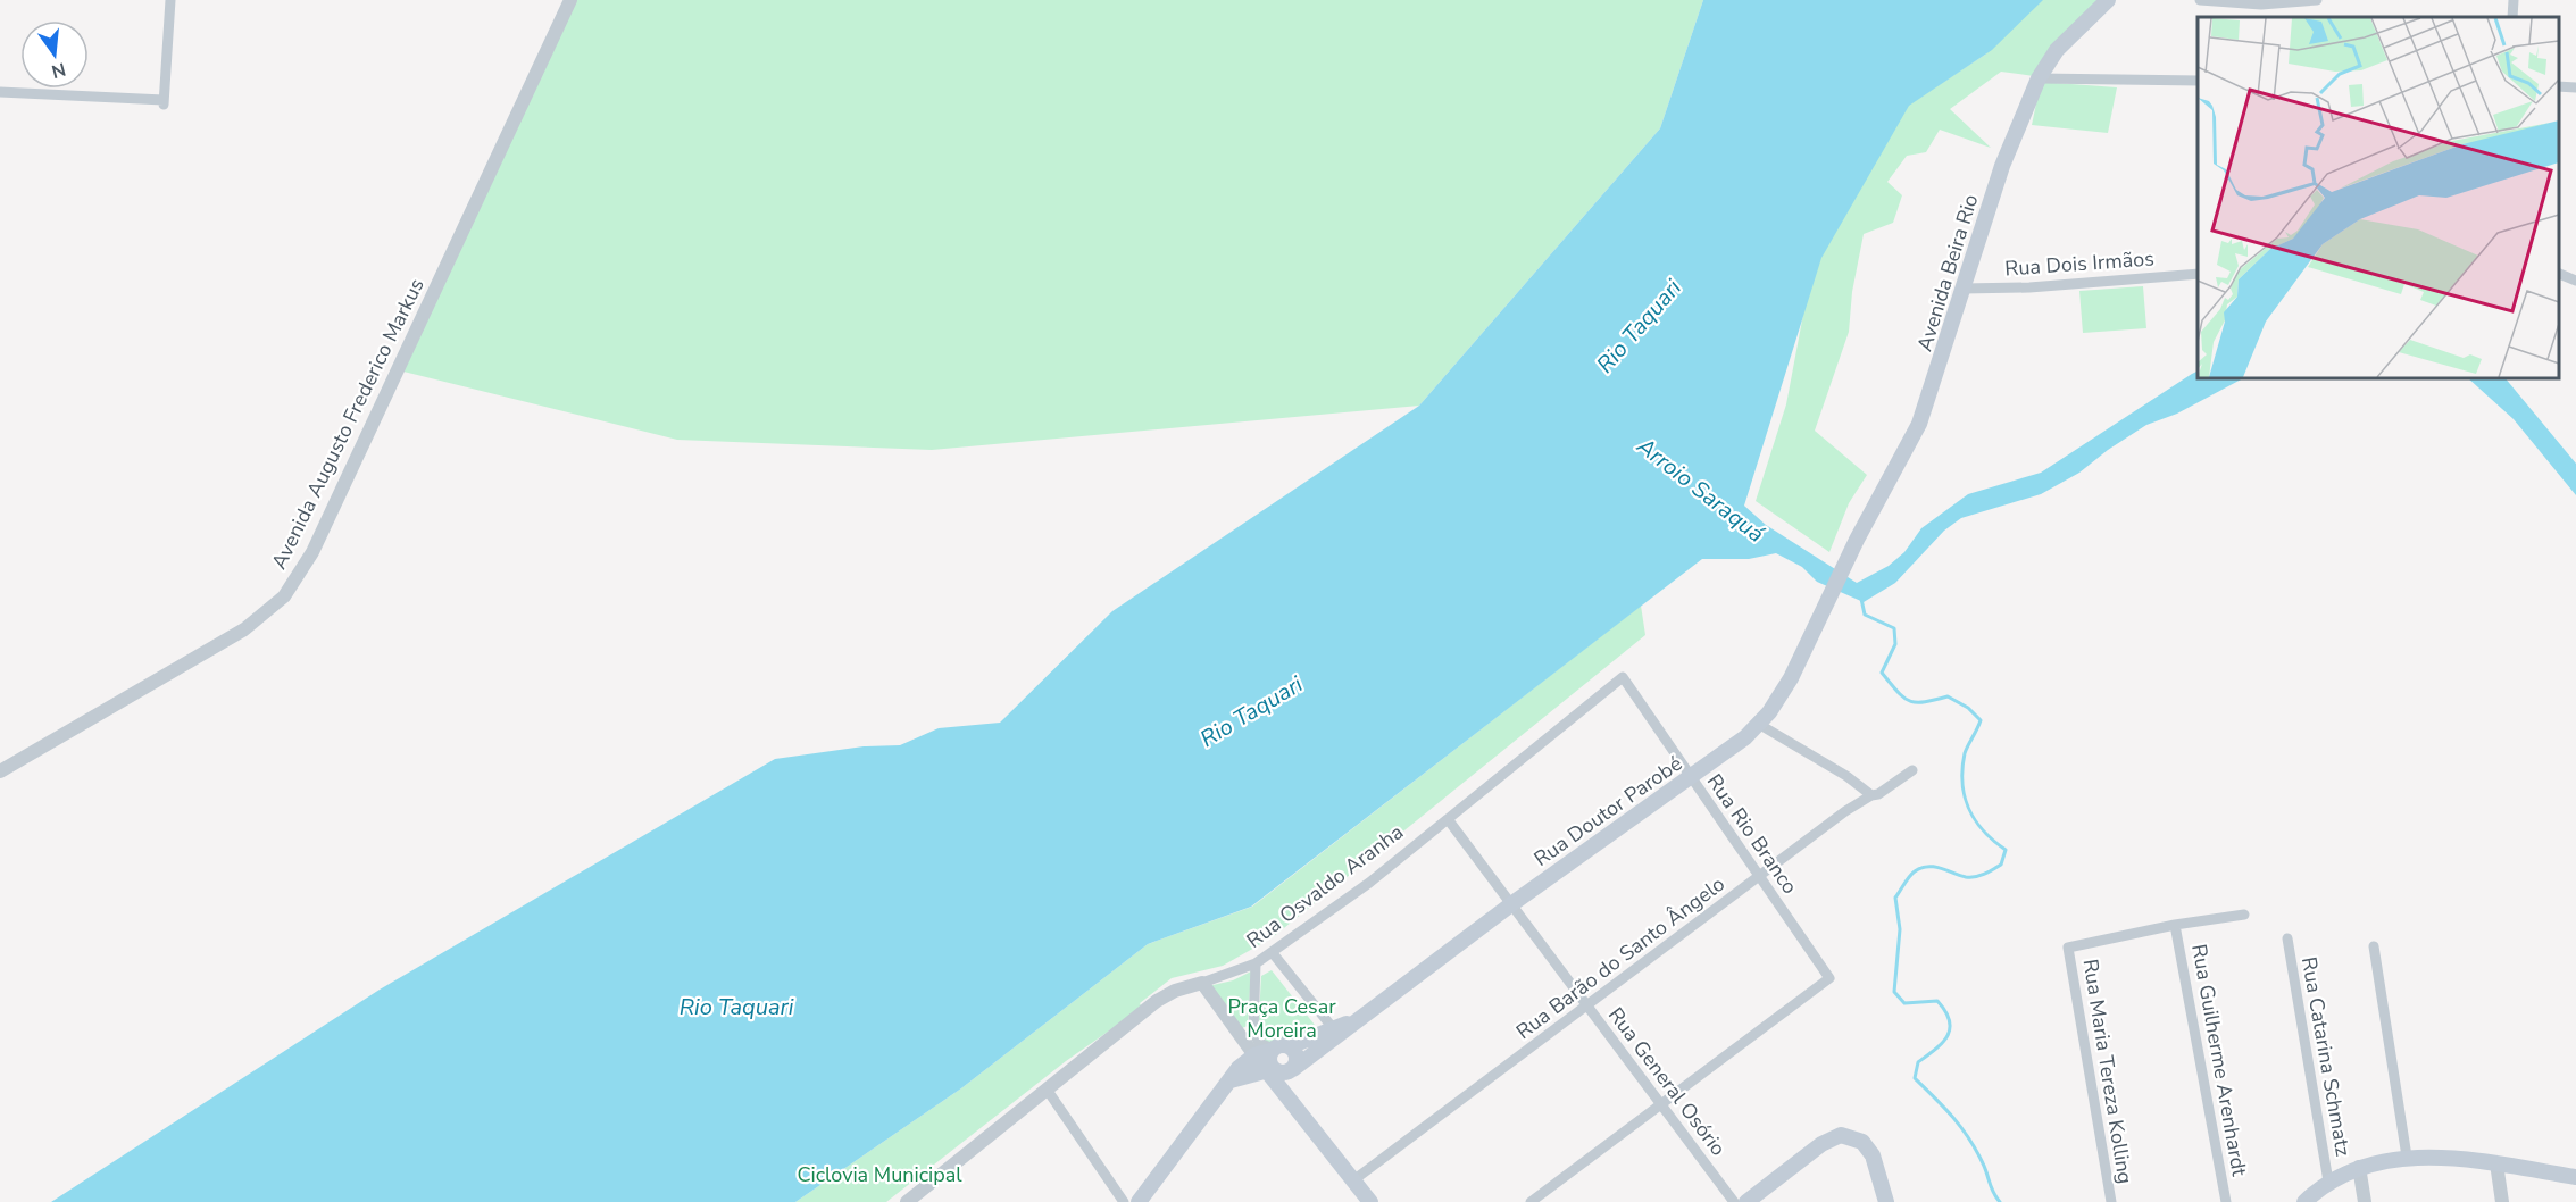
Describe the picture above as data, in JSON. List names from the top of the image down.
{
  "streets": {
    "main road": ["Avenida Beira Rio", "Rua Doutor Parobé"],
    "street": [
      "Rua Dois Irmãos",
      "Avenida Augusto Frederico Markus",
      "Rua Rio Branco",
      "Rua Osvaldo Aranha",
      "Rua Barão do Santo Ângelo",
      "Rua Catarina Schmatz",
      "Rua Guilherme Arenhardt",
      "Rua Maria Tereza Kolling",
      "Rua General Osório"
    ]
  },
  "crossings": [
    ["Rua Dois Irmãos", "Avenida Beira Rio"],
    ["Avenida Beira Rio", "Rua Doutor Parobé"],
    ["Rua Doutor Parobé", "Rua Rio Branco"],
    ["Rua Doutor Parobé", "Rua General Osório"],
    ["Rua Rio Branco", "Rua Osvaldo Aranha"],
    ["Rua Rio Branco", "Rua Barão do Santo Ângelo"],
    ["Rua Rio Branco", "Rua General Osório"],
    ["Rua Osvaldo Aranha", "Rua General Osório"],
    ["Rua Barão do Santo Ângelo", "Rua General Osório"],
    ["Rua Guilherme Arenhardt", "Rua Maria Tereza Kolling"]
  ],
  "water": ["Rio Taquari", "Arroio Saraquá"],
  "parks": ["Praça Cesar Moreira", "Ciclovia Municipal"],
  "north": "bottom"
}
